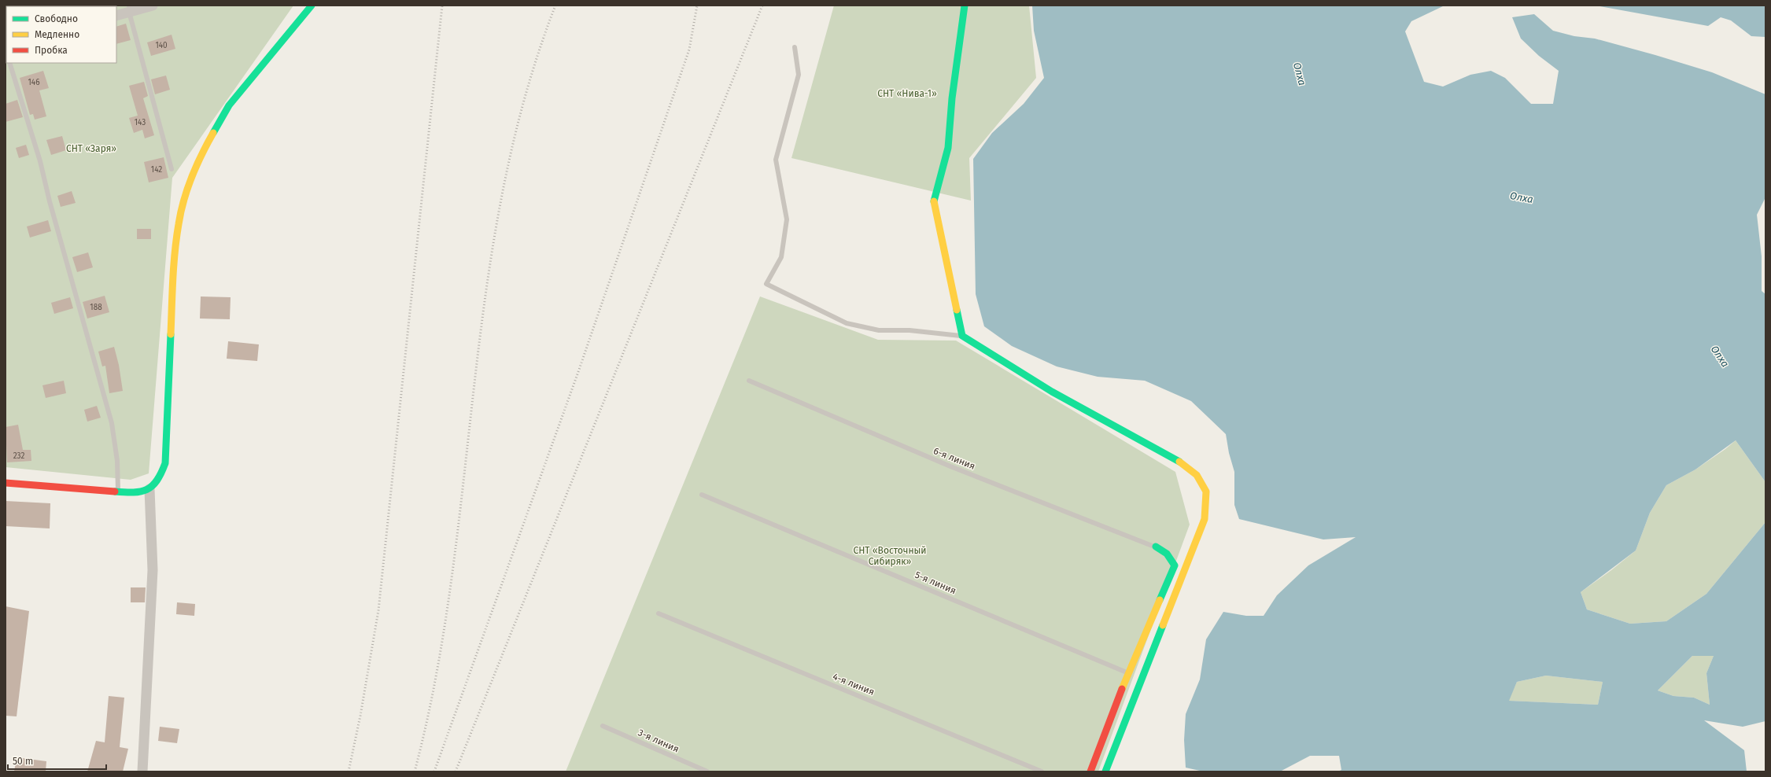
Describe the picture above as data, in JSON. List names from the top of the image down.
{
  "streets": {
    "lane": [
      "6-я линия",
      "5-я линия",
      "4-я линия",
      "3-я линия"
    ]
  },
  "water": ["Олха"],
  "parks": ["СНТ «Нива-1»", "СНТ «Заря»", "СНТ «Восточный Сибиряк»"],
  "house_numbers": [
    "140",
    "146",
    "143",
    "142",
    "188",
    "232"
  ],
  "legend": ["Свободно", "Медленно", "Пробка"],
  "scale_bar": "50 m"
}
